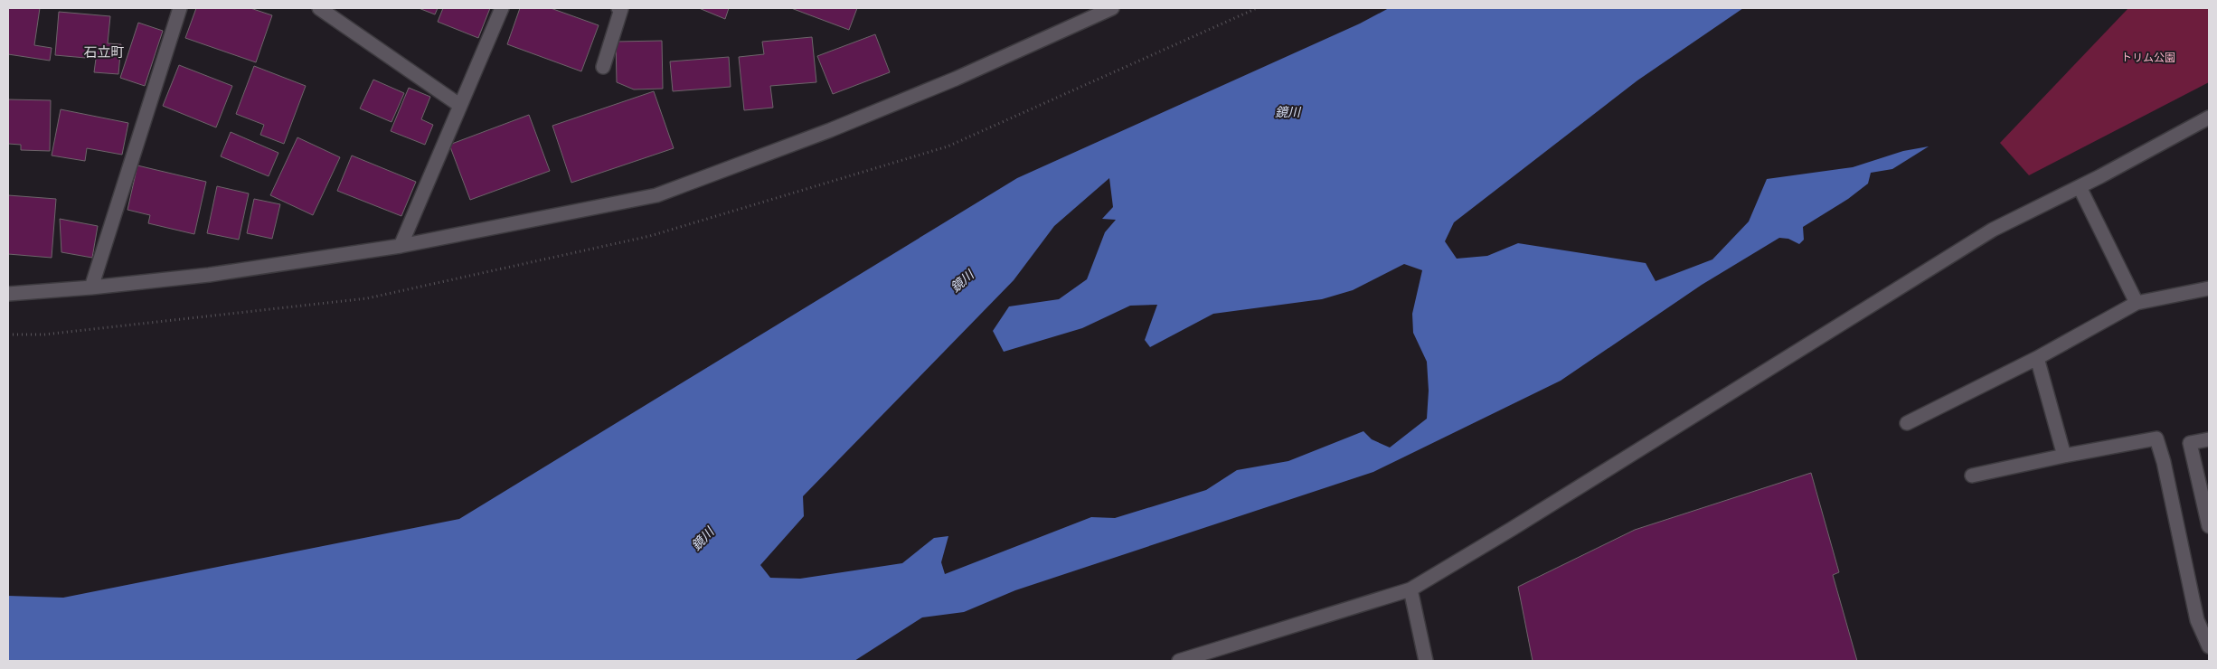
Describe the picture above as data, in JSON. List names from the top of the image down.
{
  "districts": ["石立町"],
  "water": ["鏡川"],
  "parks": ["トリム公園"]
}
